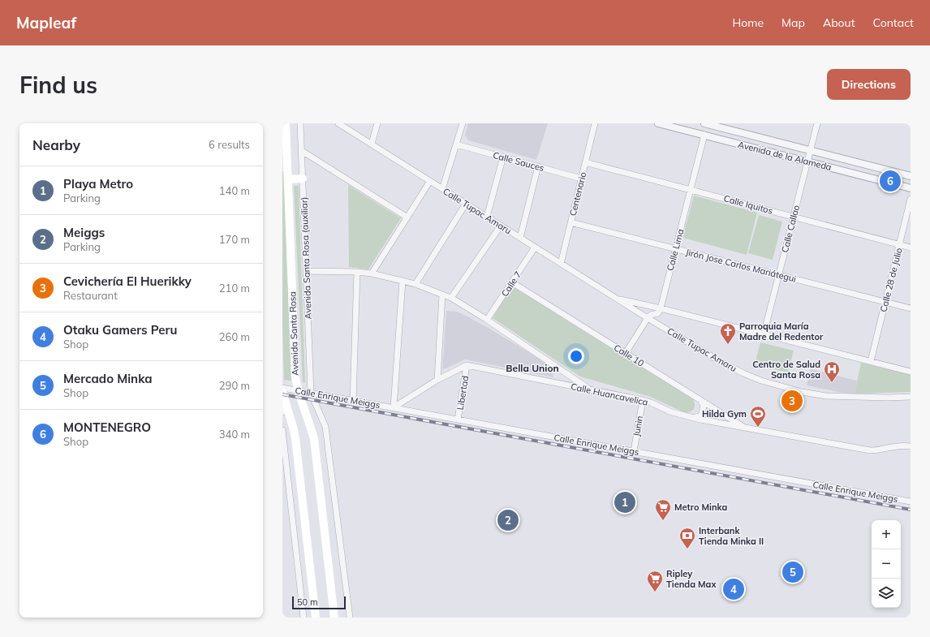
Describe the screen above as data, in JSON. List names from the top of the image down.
{
  "streets": {
    "main road": ["Avenida Santa Rosa"],
    "street": [
      "Avenida de la Alameda",
      "Calle Sauces",
      "Centenario",
      "Calle Iquitos",
      "Calle Tupac Amaru",
      "Calle Callao",
      "Calle Lima",
      "Avenida Santa Rosa (auxiliar)",
      "Jirón Jose Carlos Mariátegui",
      "Calle 28 de Julio",
      "Calle 7",
      "Calle 10",
      "Libertad",
      "Calle Huancavelica",
      "Calle Enrique Meiggs",
      "Junin"
    ]
  },
  "crossings": [
    ["Avenida de la Alameda", "Calle Callao"],
    ["Avenida de la Alameda", "Calle Lima"],
    ["Calle Sauces", "Centenario"],
    ["Centenario", "Calle Iquitos"],
    ["Centenario", "Calle Tupac Amaru"],
    ["Centenario", "Jirón Jose Carlos Mariátegui"],
    ["Calle Iquitos", "Calle Callao"],
    ["Calle Iquitos", "Calle Lima"],
    ["Calle Iquitos", "Calle 28 de Julio"],
    ["Calle Tupac Amaru", "Calle Callao"],
    ["Calle Tupac Amaru", "Calle Lima"],
    ["Calle Tupac Amaru", "Calle 28 de Julio"],
    ["Calle Tupac Amaru", "Calle 7"],
    ["Calle Callao", "Jirón Jose Carlos Mariátegui"],
    ["Calle Lima", "Jirón Jose Carlos Mariátegui"],
    ["Avenida Santa Rosa (auxiliar)", "Calle Enrique Meiggs"],
    ["Jirón Jose Carlos Mariátegui", "Calle 28 de Julio"],
    ["Calle 7", "Calle 10"],
    ["Avenida Santa Rosa", "Calle Enrique Meiggs"],
    ["Calle 10", "Calle Huancavelica"],
    ["Libertad", "Calle Huancavelica"],
    ["Libertad", "Calle Enrique Meiggs"],
    ["Calle Huancavelica", "Junin"],
    ["Calle Enrique Meiggs", "Junin"]
  ],
  "districts": ["Bella Union"],
  "places": {
    "church": ["Parroquia María Madre del Redentor"],
    "hospital": ["Centro de Salud Santa Rosa"],
    "sports": ["Hilda Gym"],
    "supermarket": ["Metro Minka", "Ripley Tienda Max"],
    "bank": ["Interbank Tienda Minka II"]
  },
  "scale_bar": "50 m",
  "page": {
    "header": "Mapleaf",
    "nav": [
      "Home",
      "Map",
      "About",
      "Contact"
    ],
    "buttons": "Directions",
    "title": "Find us",
    "heading": ["Nearby", "6 results"],
    "list": [
      {
        "mark": "1",
        "name": "Playa Metro",
        "note": "Parking",
        "value": "140 m"
      },
      {
        "mark": "2",
        "name": "Meiggs",
        "note": "Parking",
        "value": "170 m"
      },
      {
        "mark": "3",
        "name": "Cevichería El Huerikky",
        "note": "Restaurant",
        "value": "210 m"
      },
      {
        "mark": "4",
        "name": "Otaku Gamers Peru",
        "note": "Shop",
        "value": "260 m"
      },
      {
        "mark": "5",
        "name": "Mercado Minka",
        "note": "Shop",
        "value": "290 m"
      },
      {
        "mark": "6",
        "name": "MONTENEGRO",
        "note": "Shop",
        "value": "340 m"
      }
    ],
    "pins": [
      "6",
      "3",
      "1",
      "2",
      "5",
      "4"
    ],
    "map_buttons": ["+", "−"],
    "scale": "50 m"
  }
}
